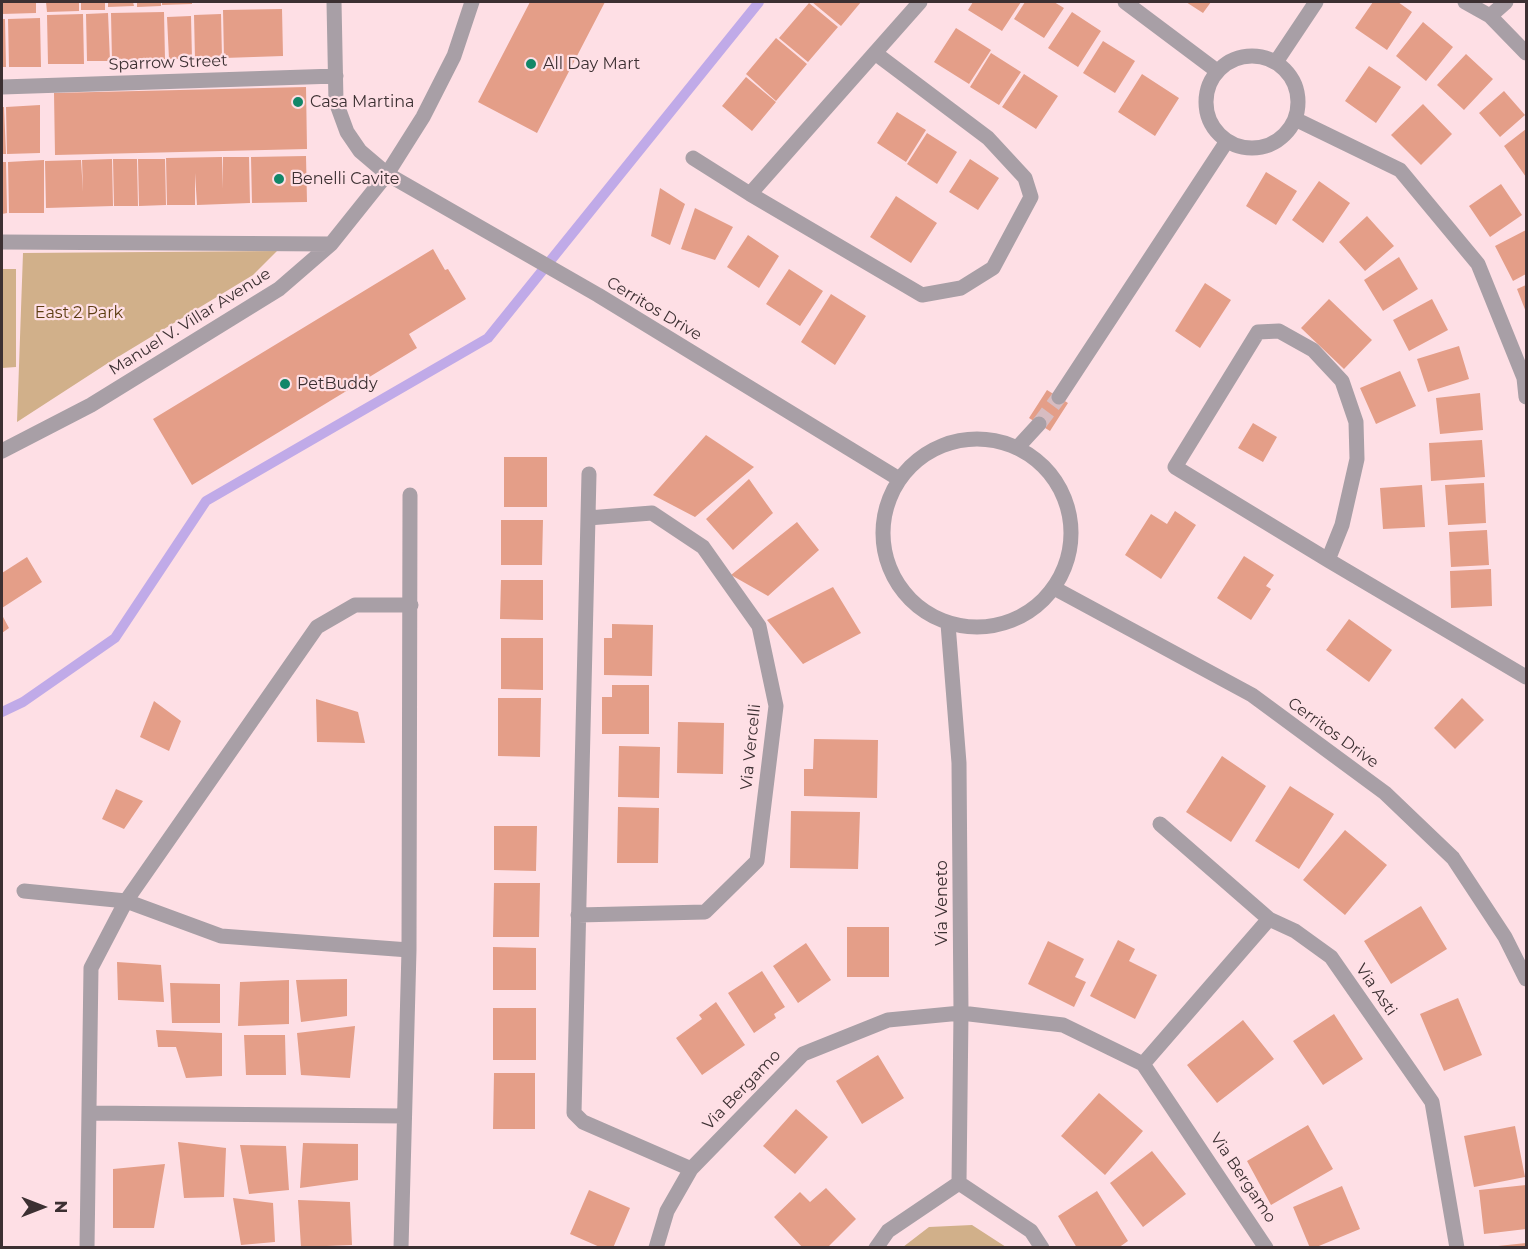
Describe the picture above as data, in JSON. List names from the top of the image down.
{
  "streets": {
    "street": [
      "Sparrow Street",
      "Cerritos Drive",
      "Manuel V. Villar Avenue",
      "Via Vercelli",
      "Via Veneto",
      "Via Asti",
      "Via Bergamo"
    ]
  },
  "crossings": [
    ["Sparrow Street", "Cerritos Drive"],
    ["Cerritos Drive", "Manuel V. Villar Avenue"],
    ["Cerritos Drive", "Via Veneto"],
    ["Via Veneto", "Via Bergamo"]
  ],
  "parks": ["East 2 Park"],
  "places": [
    "All Day Mart",
    "Casa Martina",
    "Benelli Cavite",
    "PetBuddy"
  ],
  "north": "right"
}
